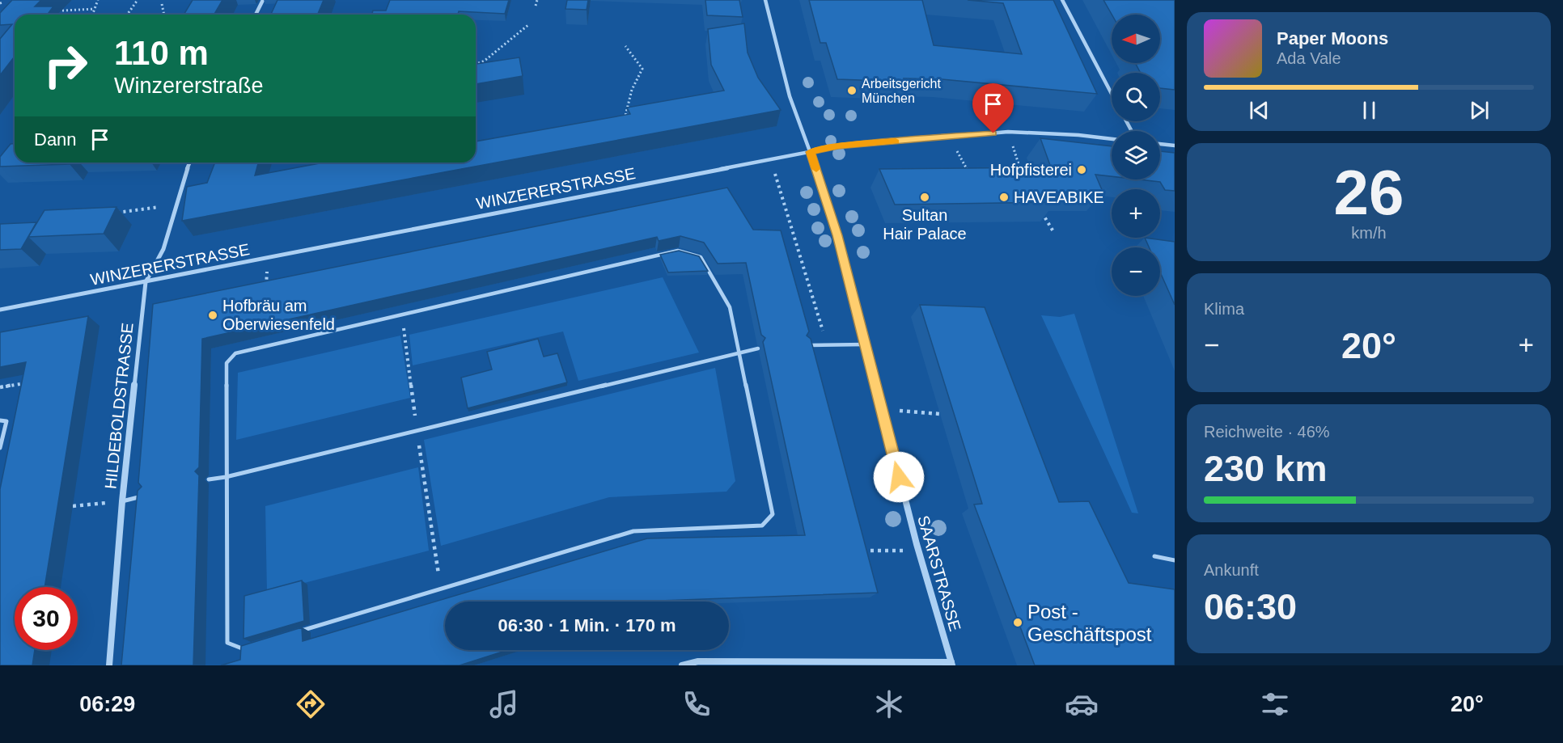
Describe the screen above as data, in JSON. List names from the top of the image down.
{
  "streets": {
    "street": ["WINZERERSTRASSE", "HILDEBOLDSTRASSE", "SAARSTRASSE"]
  },
  "crossings": [
    ["WINZERERSTRASSE", "HILDEBOLDSTRASSE"],
    ["WINZERERSTRASSE", "SAARSTRASSE"]
  ],
  "places": [
    "Arbeitsgericht München",
    "Hofpfisterei",
    "Sultan Hair Palace",
    "HAVEABIKE",
    "Hofbräu am Oberwiesenfeld",
    "Post - Geschäftspost"
  ],
  "north": "left",
  "page": {
    "map_buttons": ["+", "−"],
    "turn": ["110 m", "Winzererstraße"],
    "song": ["Paper Moons", "Ada Vale"],
    "then": "Dann",
    "tile": [
      ["26", "km/h"],
      "Klima",
      ["Reichweite · 46%", "230 km"],
      ["Ankunft", "06:30"]
    ],
    "heat": ["−", "20°", "+"],
    "limit": "30",
    "trip": "06:30 · 1 Min. · 170 m",
    "tabs": ["06:29", "20°"]
  }
}
